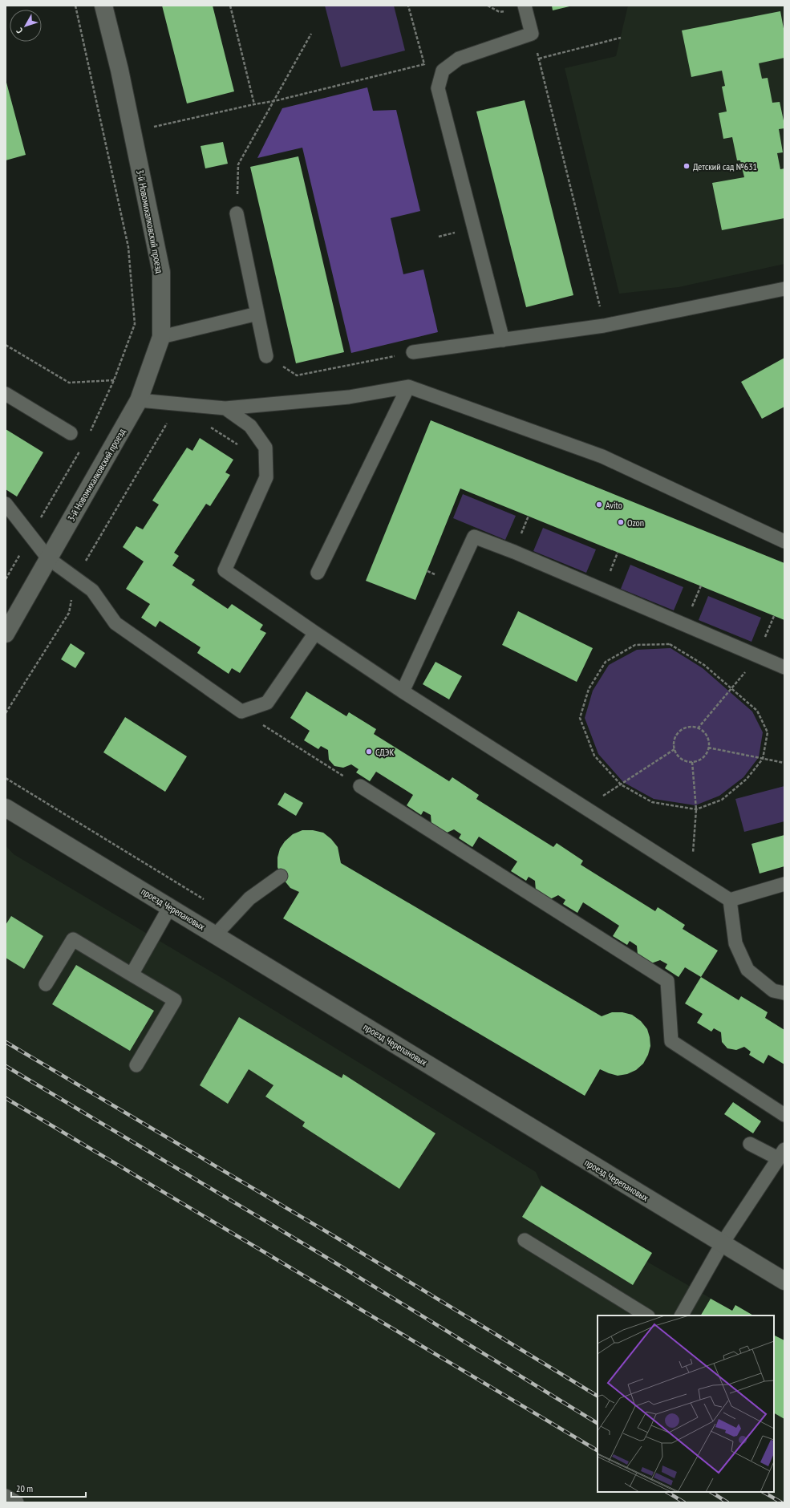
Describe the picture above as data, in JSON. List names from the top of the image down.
{
  "streets": {
    "street": ["3-й Новомихалковский проезд", "проезд Черепановых"]
  },
  "places": [
    "Детский сад №631",
    "Avito",
    "Ozon",
    "СДЭК"
  ],
  "scale_bar": "20 m",
  "north": "bottom left"
}
